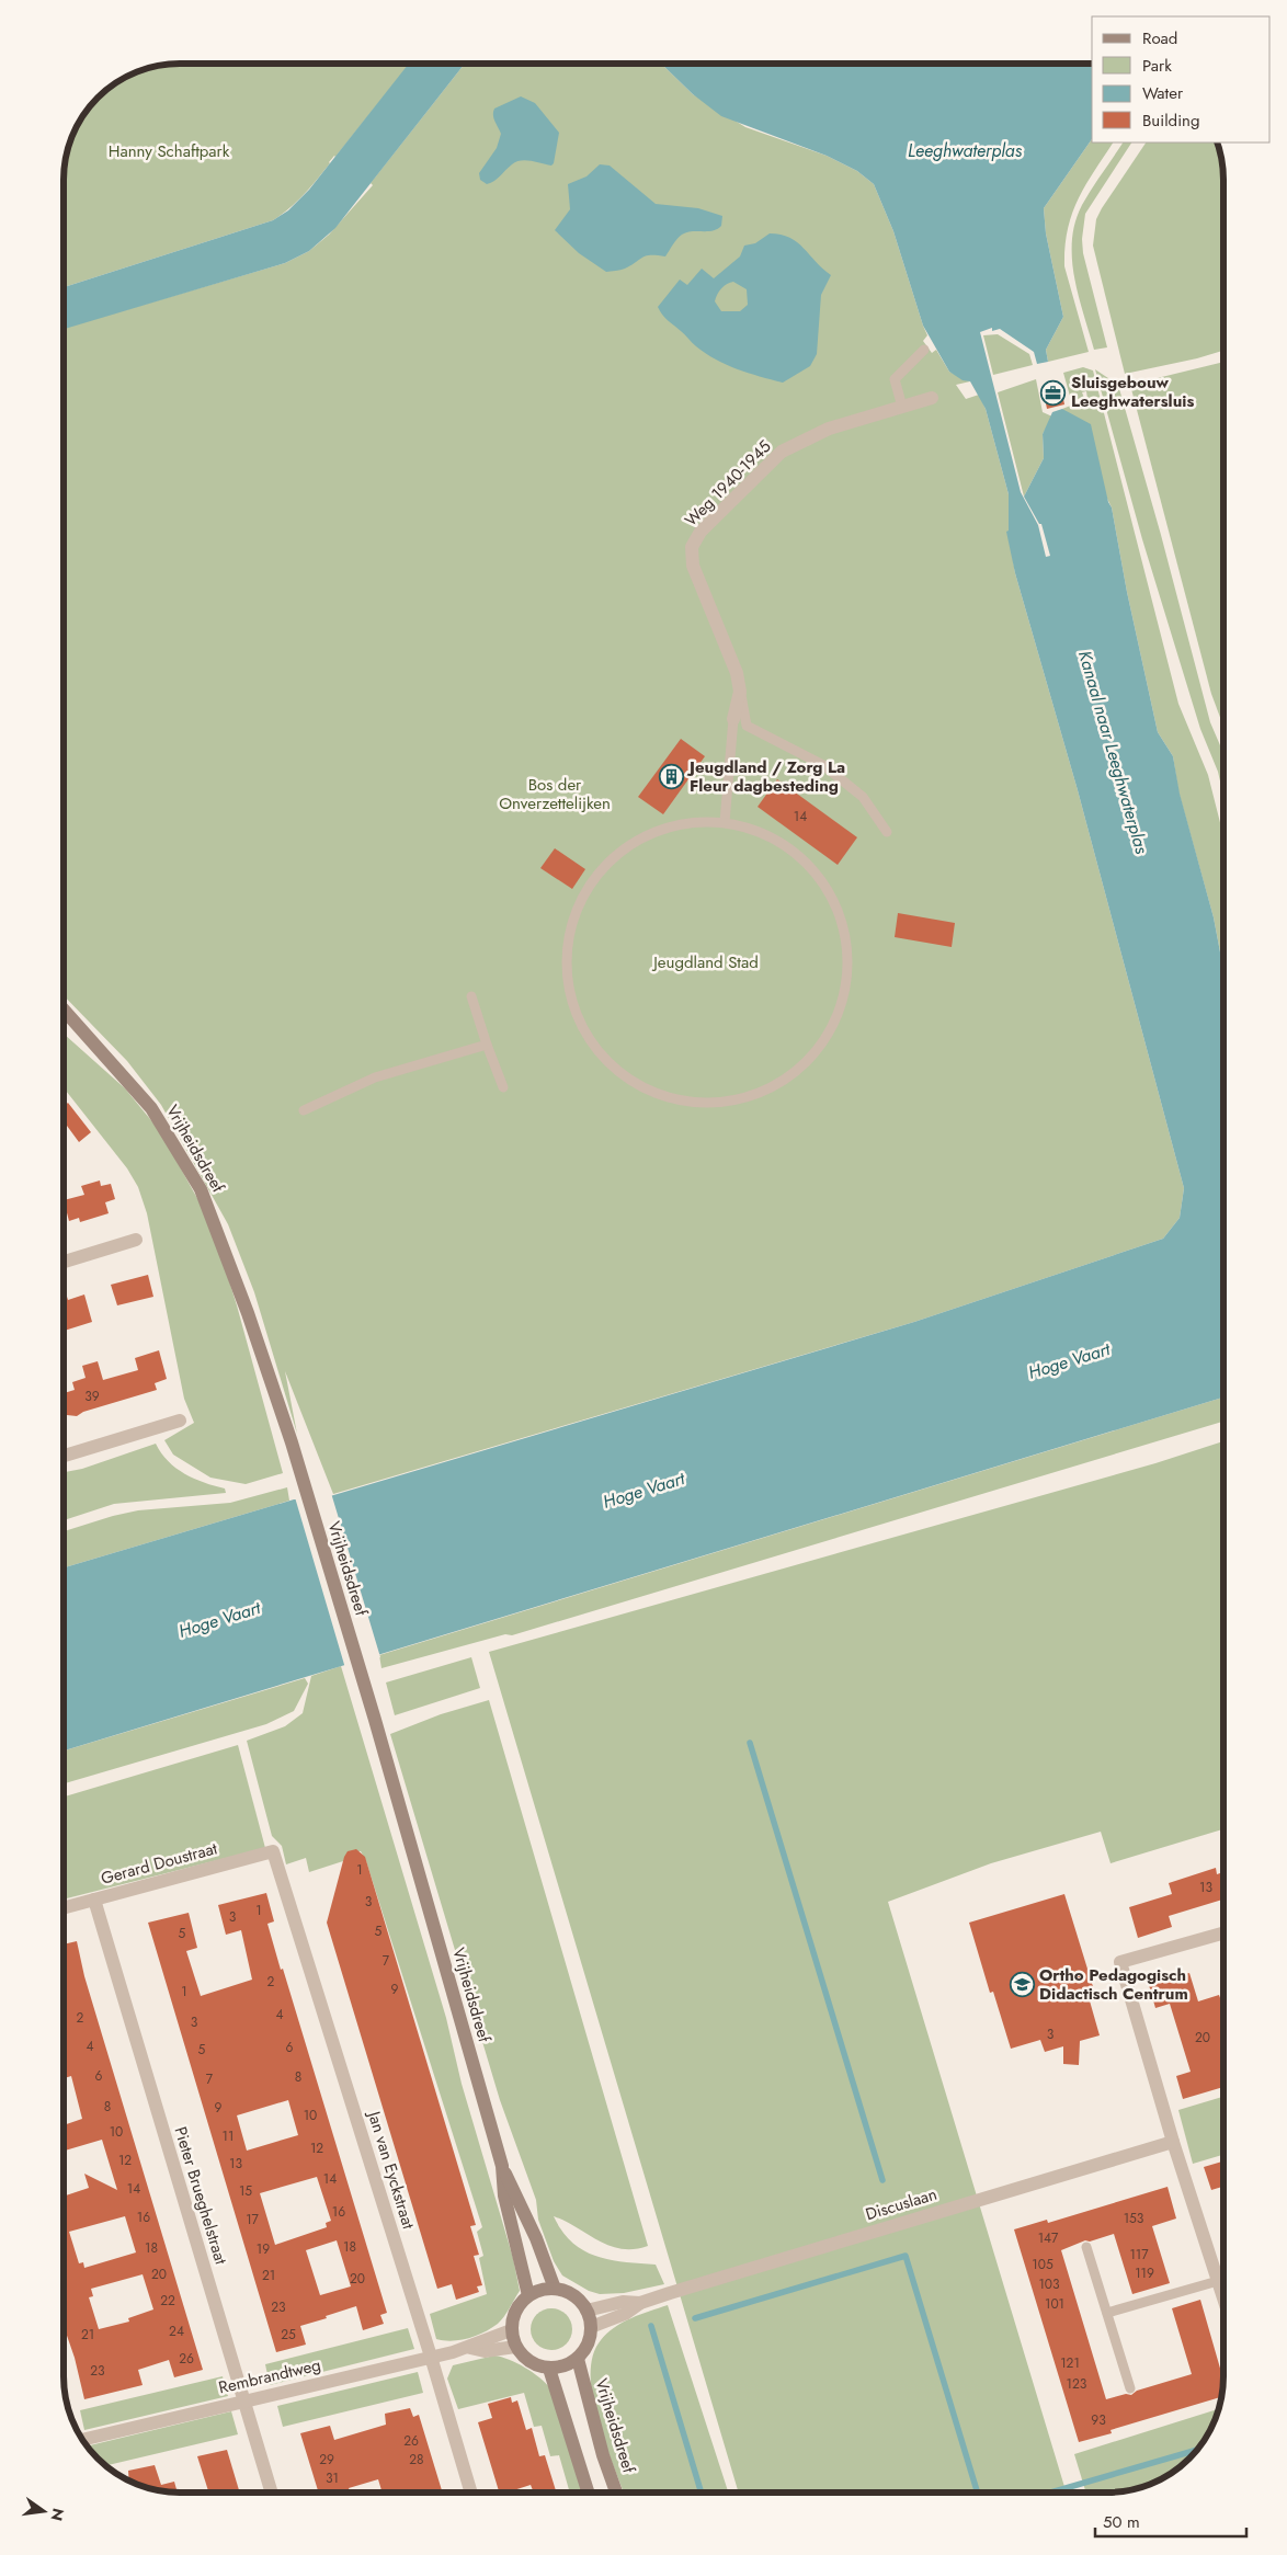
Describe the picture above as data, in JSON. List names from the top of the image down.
{
  "streets": {
    "main road": ["Vrijheidsdreef"],
    "street": [
      "Weg 1940-1945",
      "Gerard Doustraat",
      "Jan van Eyckstraat",
      "Pieter Brueghelstraat",
      "Discuslaan",
      "Rembrandtweg"
    ]
  },
  "crossings": [
    ["Vrijheidsdreef", "Discuslaan"],
    ["Vrijheidsdreef", "Rembrandtweg"],
    ["Gerard Doustraat", "Jan van Eyckstraat"],
    ["Gerard Doustraat", "Pieter Brueghelstraat"],
    ["Jan van Eyckstraat", "Rembrandtweg"],
    ["Pieter Brueghelstraat", "Rembrandtweg"],
    ["Discuslaan", "Rembrandtweg"]
  ],
  "water": ["Leeghwaterplas", "Kanaal naar Leeghwaterplas", "Hoge Vaart"],
  "parks": ["Hanny Schaftpark", "Bos der Onverzettelijken", "Jeugdland Stad"],
  "places": {
    "office": ["Sluisgebouw Leeghwatersluis"],
    "building": ["Jeugdland / Zorg La Fleur dagbesteding"],
    "school or university": ["Ortho Pedagogisch Didactisch Centrum"]
  },
  "house_numbers": [
    "14",
    "39",
    "1",
    "13",
    "3",
    "1",
    "3",
    "5",
    "5",
    "7",
    "2",
    "9",
    "1",
    "4",
    "2",
    "3",
    "3",
    "20",
    "4",
    "6",
    "5",
    "6",
    "8",
    "7",
    "8",
    "9",
    "10",
    "10",
    "11",
    "12",
    "12",
    "13",
    "14",
    "14",
    "15",
    "16",
    "16",
    "153",
    "17",
    "147",
    "18",
    "18",
    "19",
    "117",
    "105",
    "119",
    "20",
    "21",
    "20",
    "103",
    "22",
    "101",
    "23",
    "24",
    "21",
    "25",
    "26",
    "121",
    "23",
    "123",
    "93",
    "26",
    "29",
    "28",
    "31"
  ],
  "legend": [
    "Road",
    "Park",
    "Water",
    "Building"
  ],
  "scale_bar": "50 m",
  "north": "right"
}
